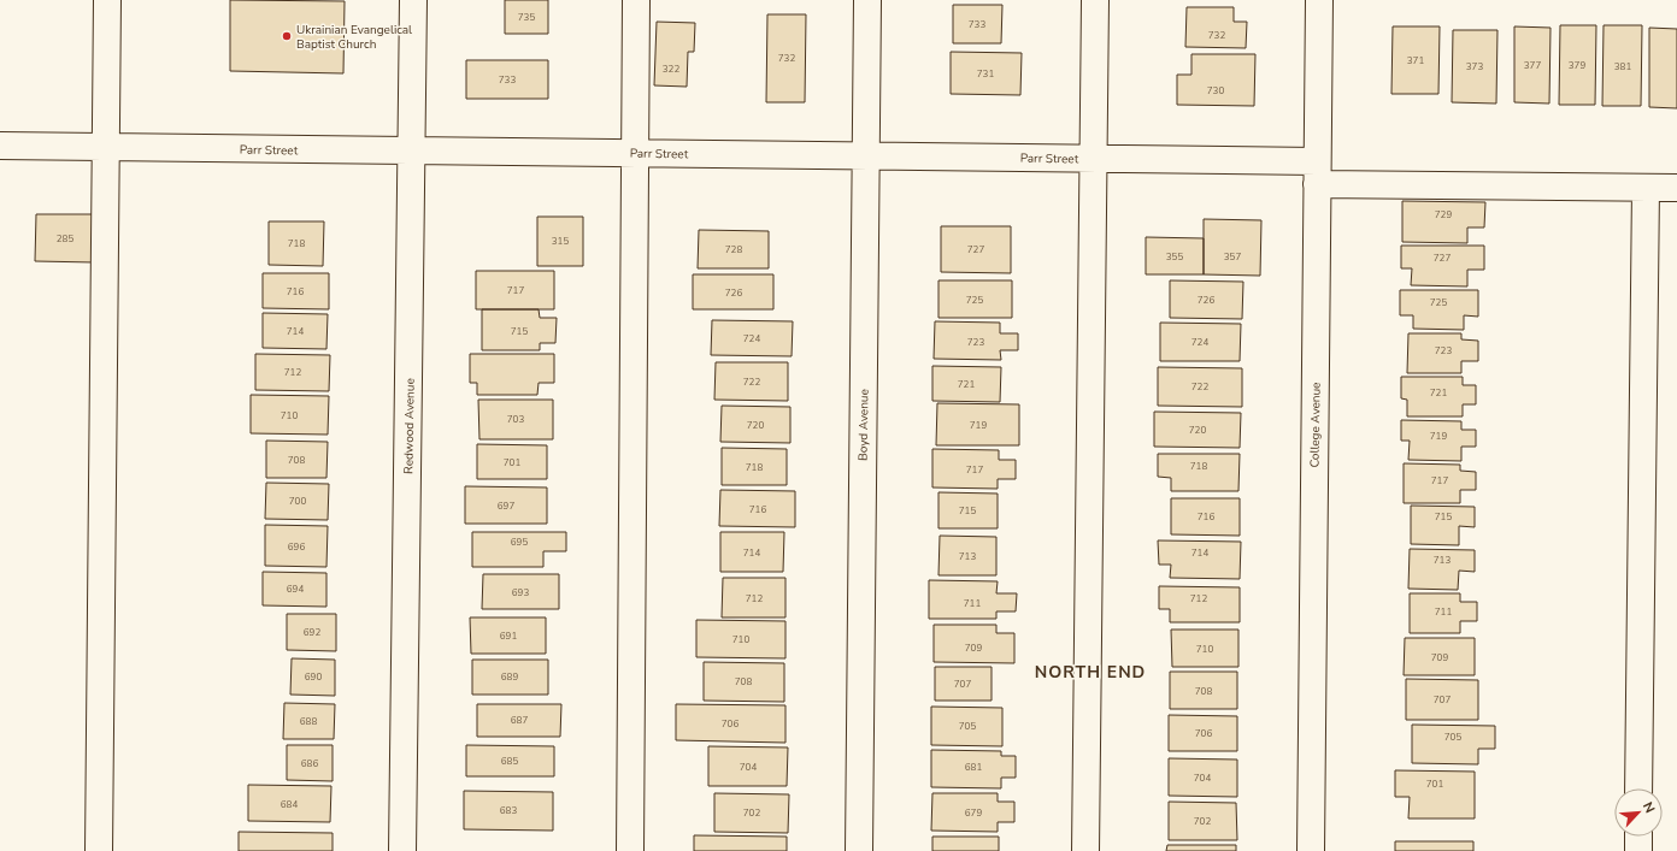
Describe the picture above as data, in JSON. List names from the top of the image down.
{
  "streets": {
    "street": [
      "Parr Street",
      "Boyd Avenue",
      "College Avenue",
      "Redwood Avenue"
    ]
  },
  "crossings": [
    ["Parr Street", "Boyd Avenue"],
    ["Parr Street", "College Avenue"],
    ["Parr Street", "Redwood Avenue"]
  ],
  "districts": ["NORTH END"],
  "places": ["Ukrainian Evangelical Baptist Church"],
  "house_numbers": [
    "735",
    "733",
    "732",
    "732",
    "371",
    "377",
    "379",
    "373",
    "381",
    "322",
    "731",
    "733",
    "730",
    "729",
    "285",
    "315",
    "718",
    "728",
    "727",
    "355",
    "357",
    "727",
    "717",
    "716",
    "726",
    "725",
    "726",
    "725",
    "714",
    "715",
    "724",
    "723",
    "724",
    "723",
    "712",
    "722",
    "721",
    "722",
    "721",
    "710",
    "703",
    "720",
    "719",
    "720",
    "719",
    "708",
    "701",
    "718",
    "718",
    "717",
    "717",
    "700",
    "697",
    "716",
    "715",
    "716",
    "715",
    "695",
    "696",
    "714",
    "714",
    "713",
    "713",
    "694",
    "693",
    "712",
    "712",
    "711",
    "711",
    "692",
    "691",
    "710",
    "709",
    "710",
    "709",
    "690",
    "689",
    "708",
    "707",
    "708",
    "707",
    "687",
    "688",
    "706",
    "705",
    "706",
    "705",
    "685",
    "686",
    "704",
    "681",
    "704",
    "701",
    "684",
    "683",
    "702",
    "679",
    "702"
  ],
  "north": "top right"
}
